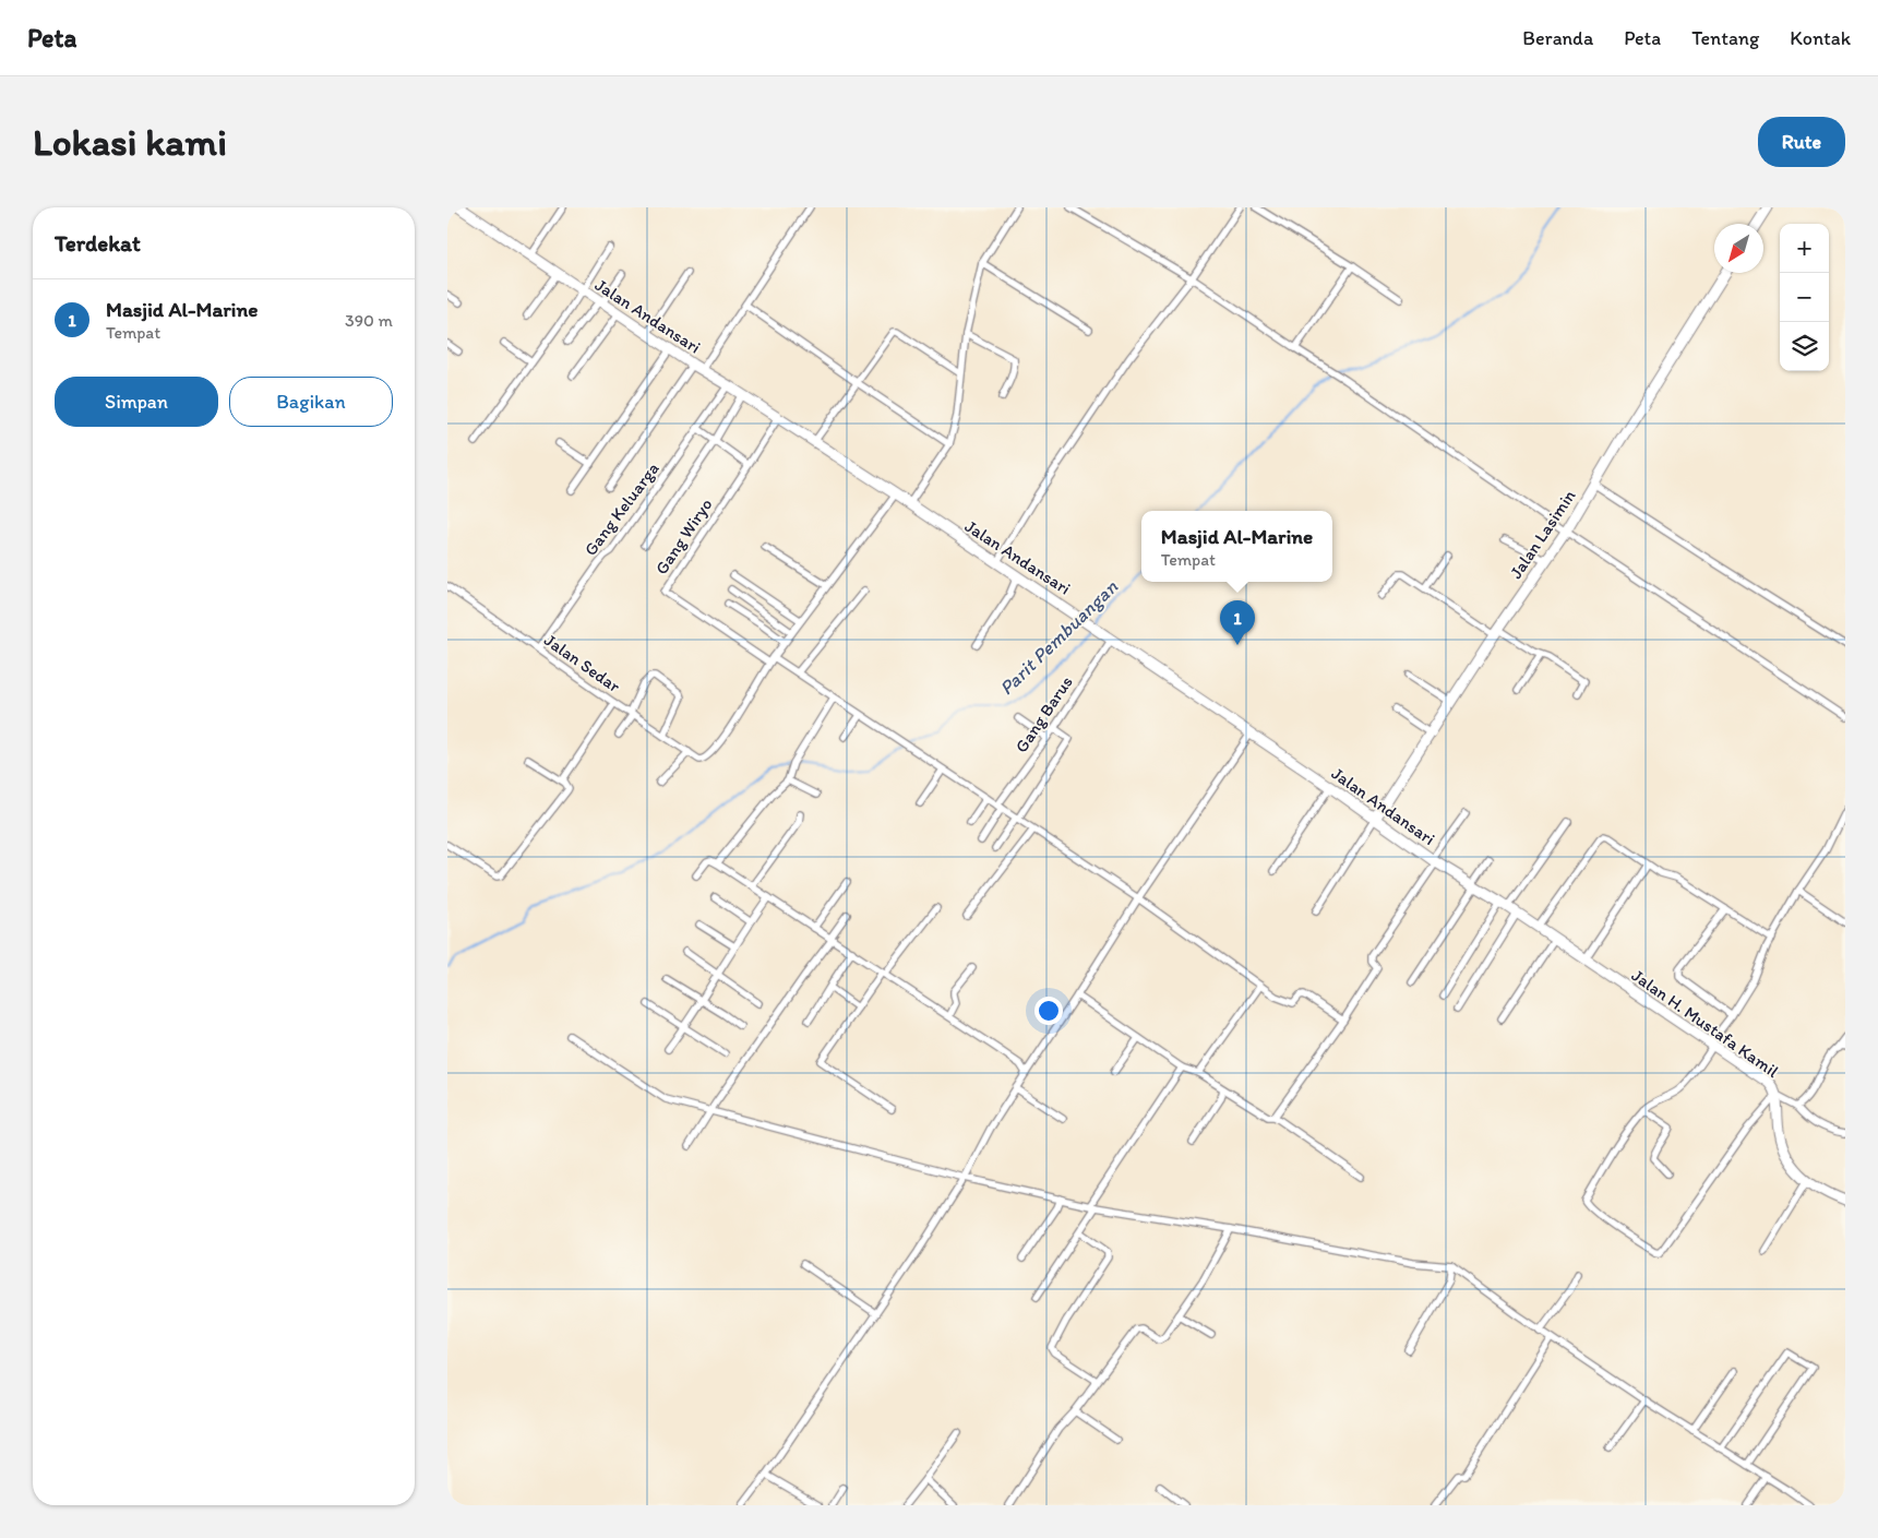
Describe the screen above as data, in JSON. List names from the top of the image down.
{
  "streets": {
    "street": [
      "Jalan Andansari",
      "Gang Keluarga",
      "Jalan Lasimin",
      "Gang Wiryo",
      "Jalan Sedar",
      "Gang Barus",
      "Jalan H. Mustafa Kamil"
    ]
  },
  "crossings": [
    ["Jalan Andansari", "Gang Keluarga"],
    ["Jalan Andansari", "Jalan Lasimin"],
    ["Jalan Andansari", "Gang Wiryo"],
    ["Jalan Andansari", "Gang Barus"],
    ["Jalan Andansari", "Jalan H. Mustafa Kamil"],
    ["Gang Keluarga", "Jalan Sedar"],
    ["Gang Wiryo", "Jalan Sedar"]
  ],
  "water": ["Parit Pembuangan"],
  "north": "bottom left",
  "page": {
    "header": "Peta",
    "nav": [
      "Beranda",
      "Peta",
      "Tentang",
      "Kontak"
    ],
    "buttons": [
      "Rute",
      ["Simpan", "Bagikan"]
    ],
    "title": "Lokasi kami",
    "heading": "Terdekat",
    "map_buttons": ["+", "−"],
    "list": [
      {
        "mark": "1",
        "name": "Masjid Al-Marine",
        "note": "Tempat",
        "value": "390 m"
      }
    ],
    "popup": ["Masjid Al-Marine", "Tempat"],
    "pins": "1"
  }
}
